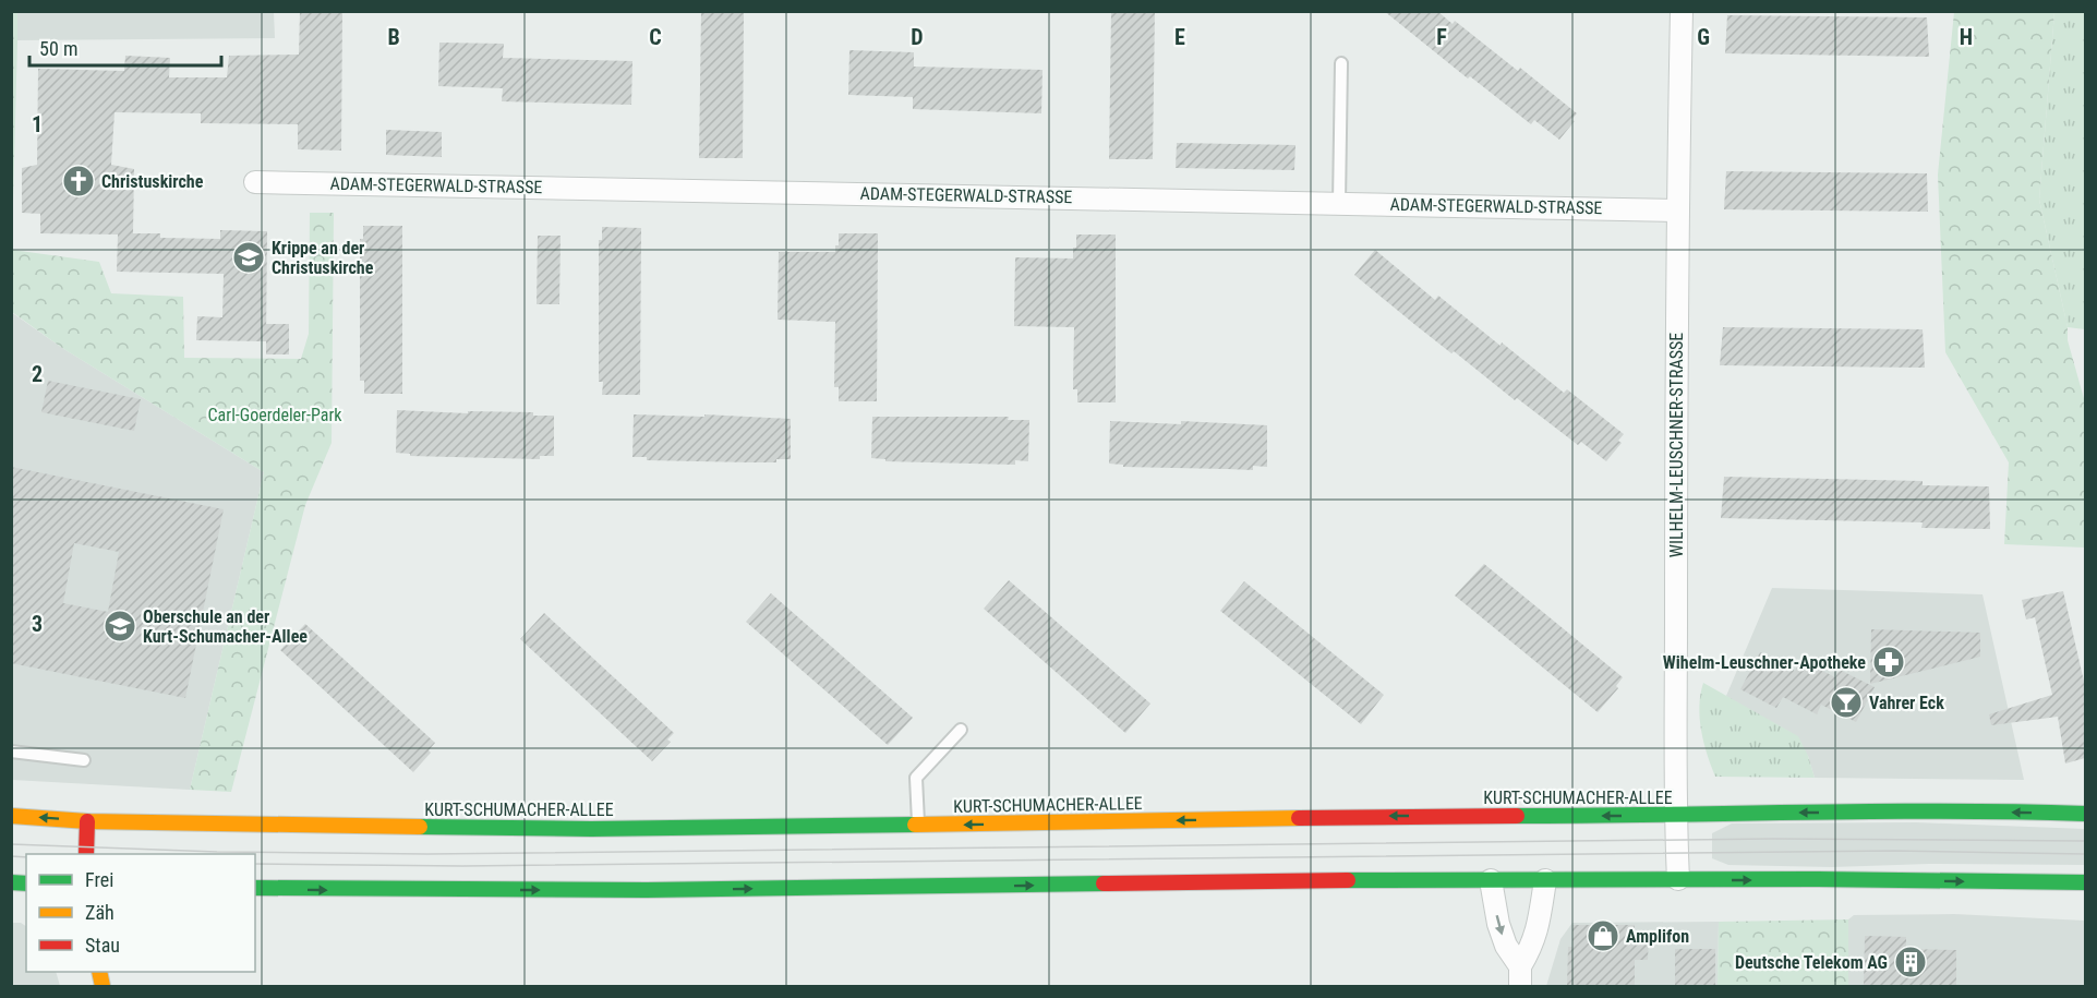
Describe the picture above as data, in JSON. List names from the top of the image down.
{
  "streets": {
    "street": ["ADAM-STEGERWALD-STRASSE", "WILHELM-LEUSCHNER-STRASSE", "KURT-SCHUMACHER-ALLEE"]
  },
  "crossings": [
    ["ADAM-STEGERWALD-STRASSE", "WILHELM-LEUSCHNER-STRASSE"],
    ["WILHELM-LEUSCHNER-STRASSE", "KURT-SCHUMACHER-ALLEE"]
  ],
  "parks": ["Carl-Goerdeler-Park"],
  "places": {
    "church": ["Christuskirche"],
    "school or university": ["Krippe an der Christuskirche", "Oberschule an der Kurt-Schumacher-Allee"],
    "pharmacy": ["Wihelm-Leuschner-Apotheke"],
    "bar": ["Vahrer Eck"],
    "shop": ["Amplifon"],
    "building": ["Deutsche Telekom AG"]
  },
  "legend": ["Frei", "Zäh", "Stau"],
  "scale_bar": "50 m",
  "grid": {
    "columns": [
      "B",
      "C",
      "D",
      "E",
      "F",
      "G",
      "H"
    ],
    "rows": ["1", "2", "3"]
  }
}
